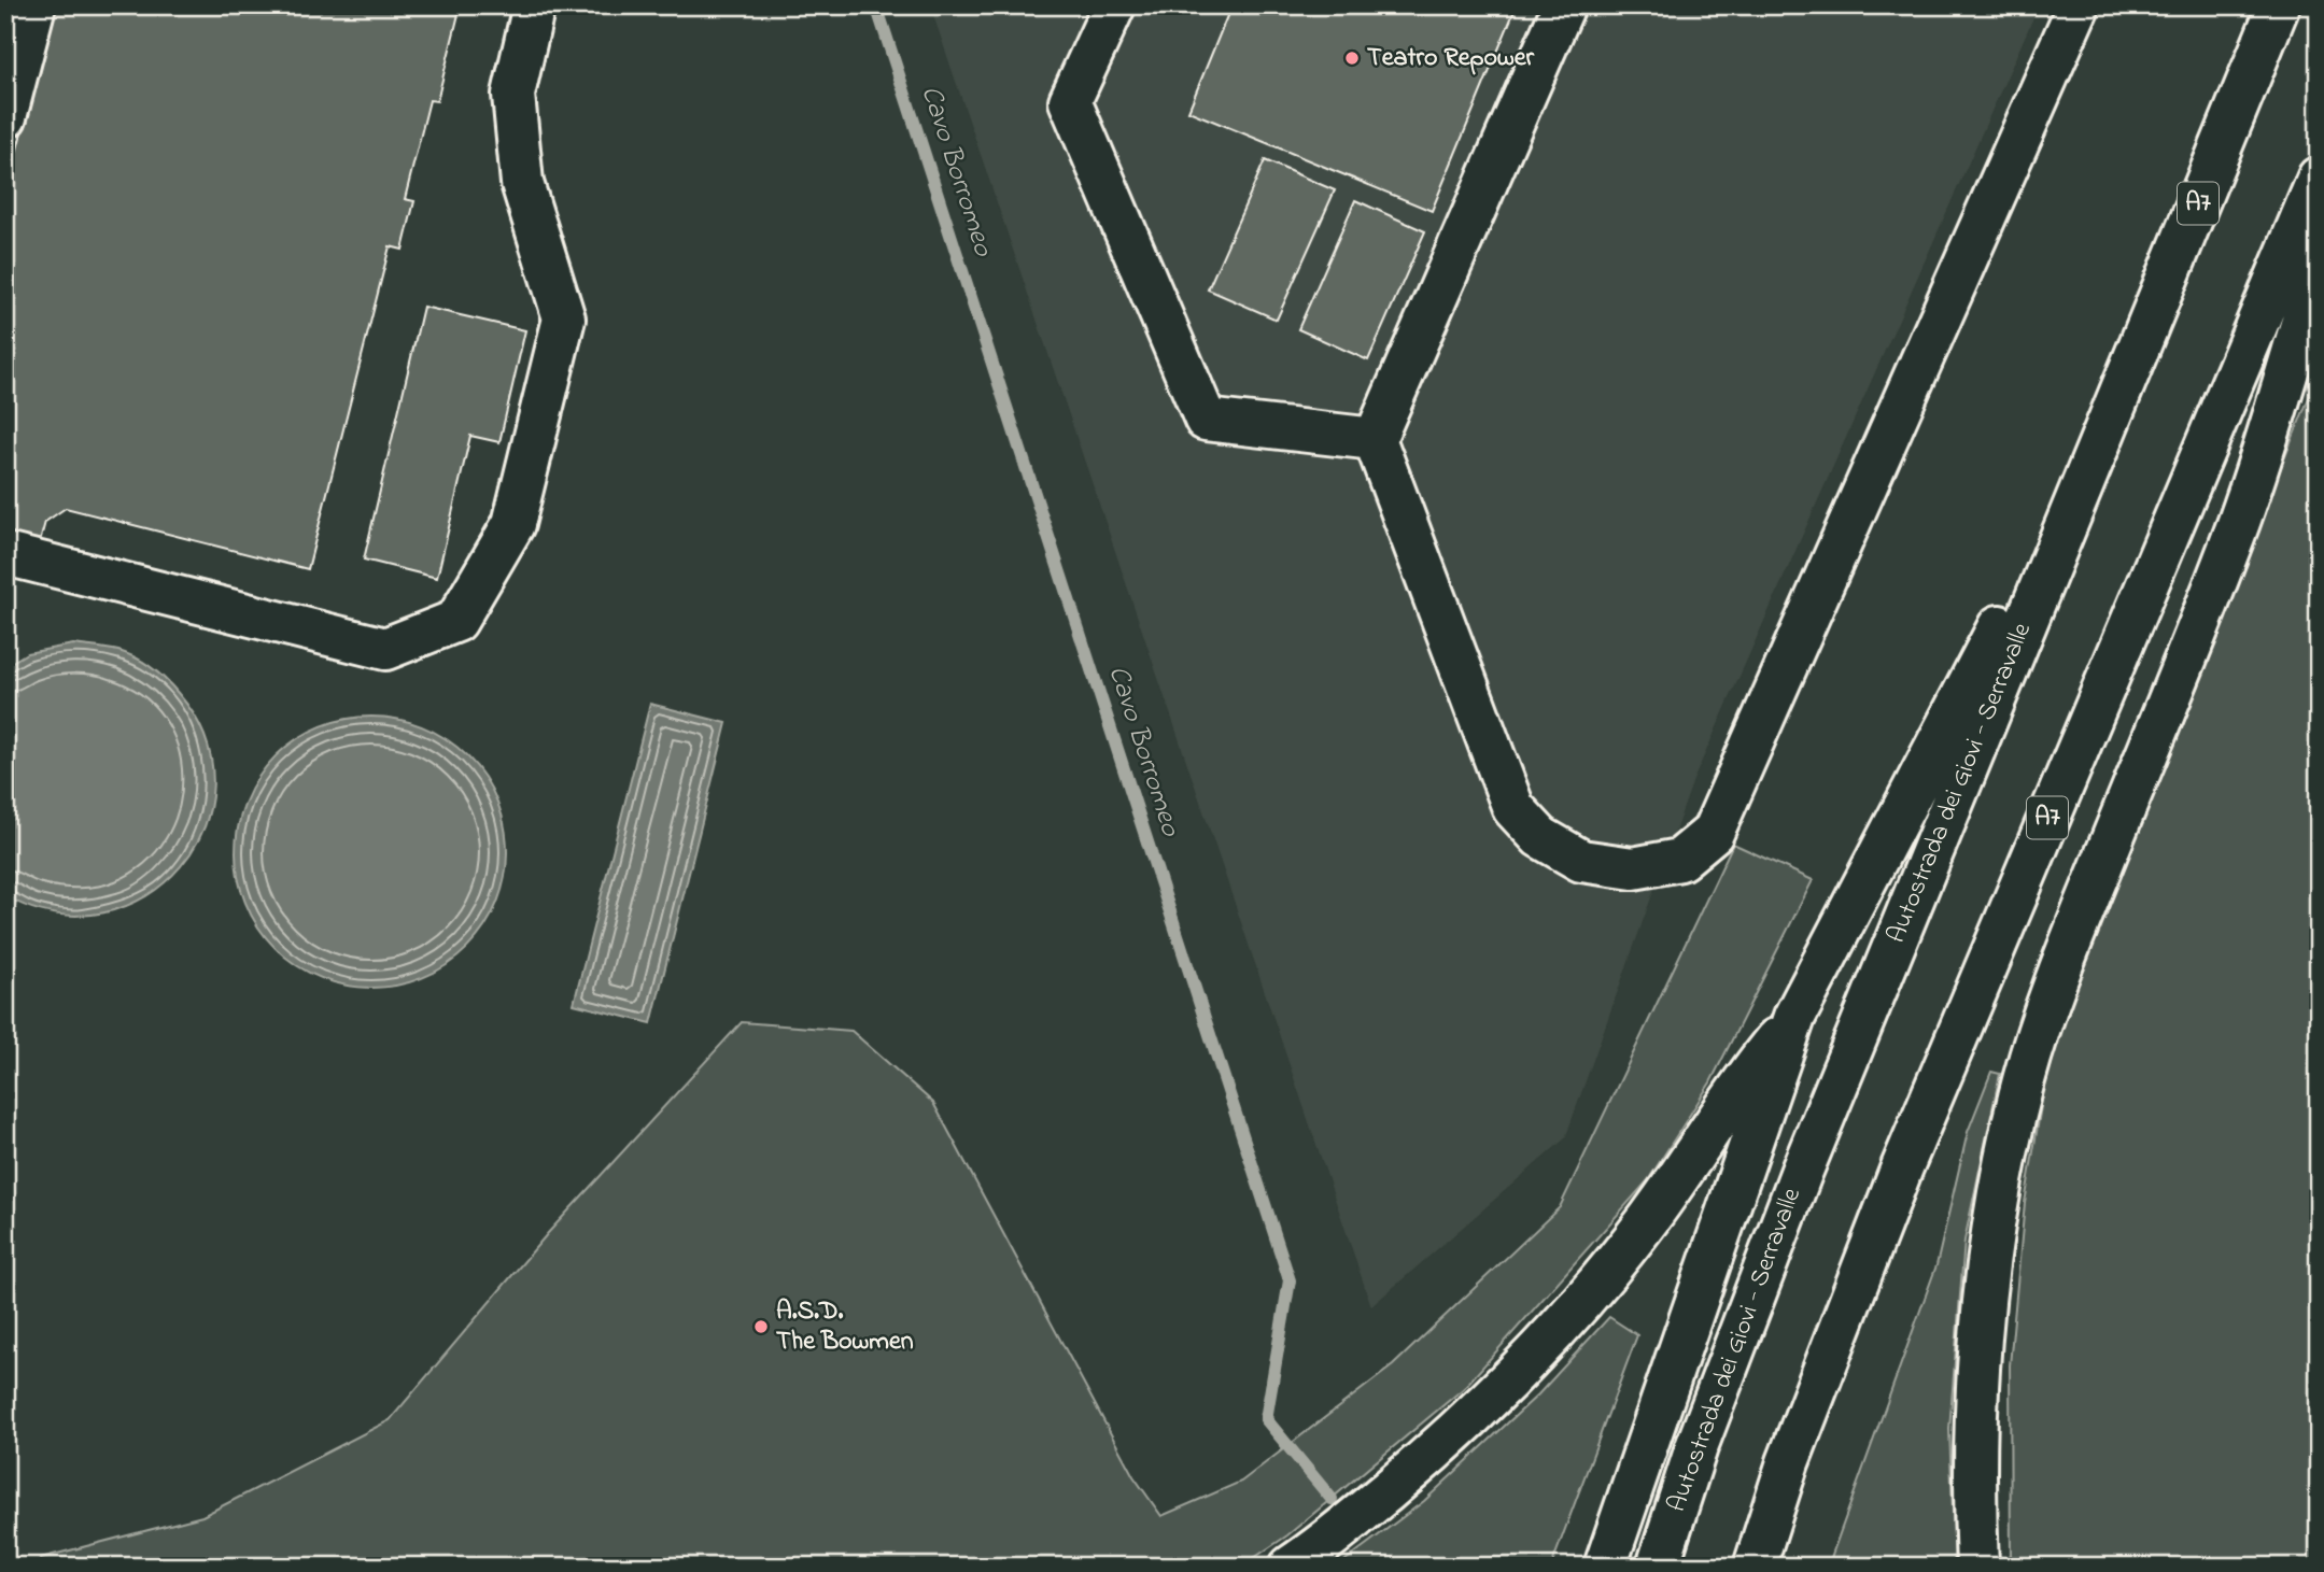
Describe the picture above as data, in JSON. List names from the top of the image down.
{
  "streets": {
    "main road": ["A7", "Autostrada dei Giovi - Serravalle"]
  },
  "crossings": [
    ["A7", "Autostrada dei Giovi - Serravalle"]
  ],
  "water": ["Cavo Borromeo"],
  "places": ["Teatro Repower", "A.S.D. The Bowmen"]
}
